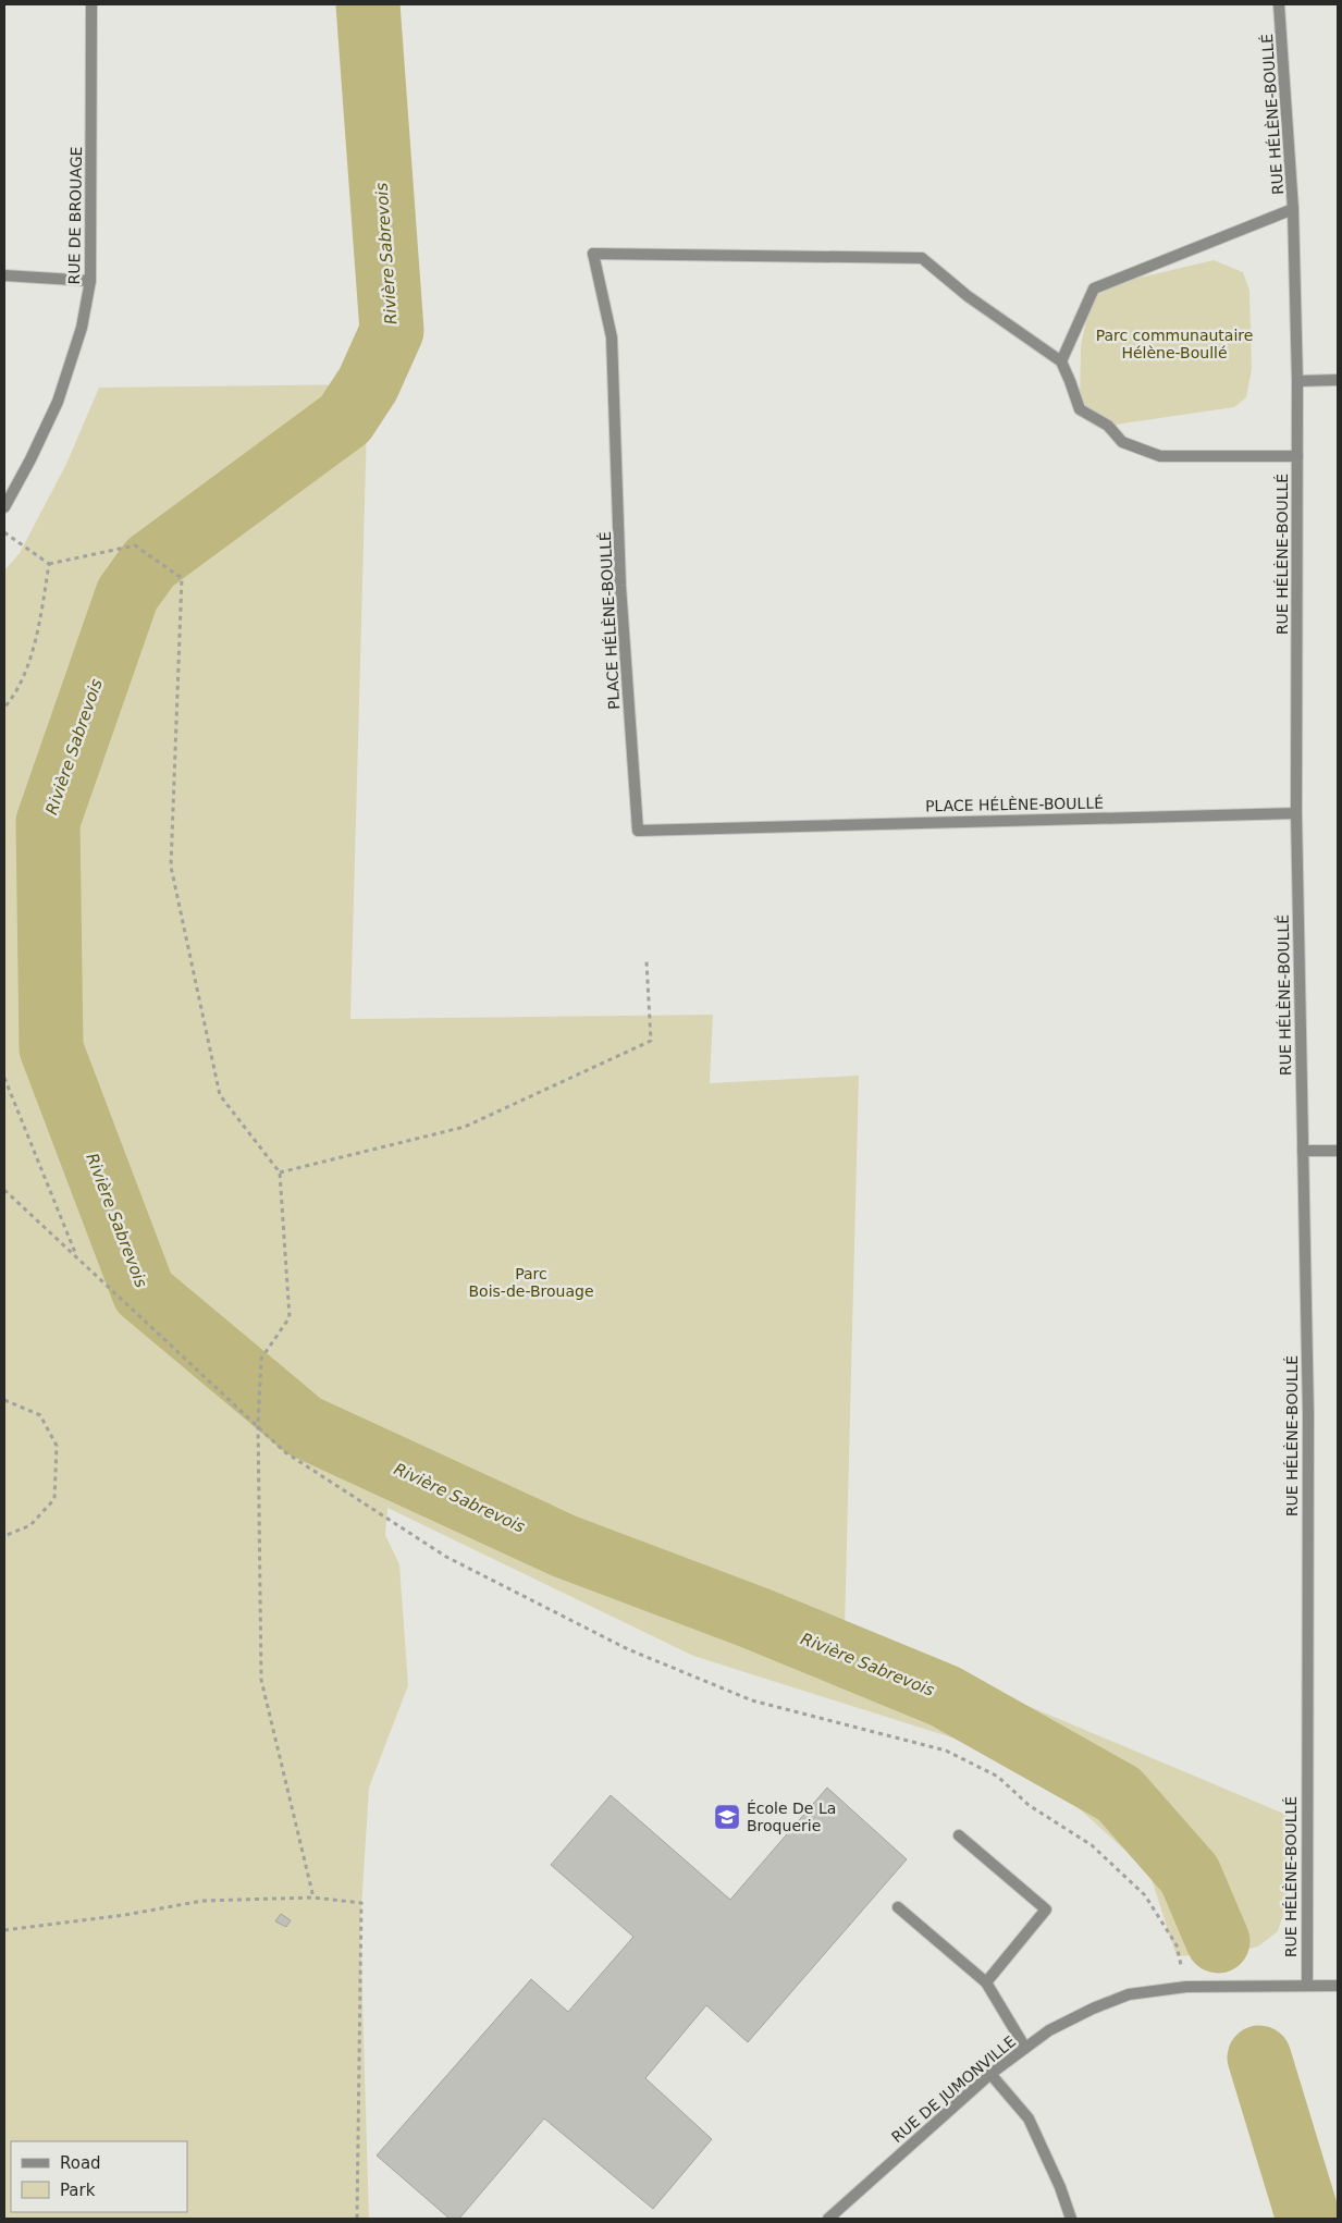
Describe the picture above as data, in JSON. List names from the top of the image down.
{
  "streets": {
    "street": [
      "RUE HÉLÈNE-BOULLÉ",
      "RUE DE BROUAGE",
      "PLACE HÉLÈNE-BOULLÉ",
      "RUE DE JUMONVILLE"
    ]
  },
  "crossings": [
    ["RUE HÉLÈNE-BOULLÉ", "PLACE HÉLÈNE-BOULLÉ"],
    ["RUE HÉLÈNE-BOULLÉ", "RUE DE JUMONVILLE"]
  ],
  "water": ["Rivière Sabrevois"],
  "parks": ["Parc communautaire Hélène-Boullé", "Parc Bois-de-Brouage"],
  "places": {
    "school or university": ["École De La Broquerie"]
  },
  "legend": ["Road", "Park"]
}
